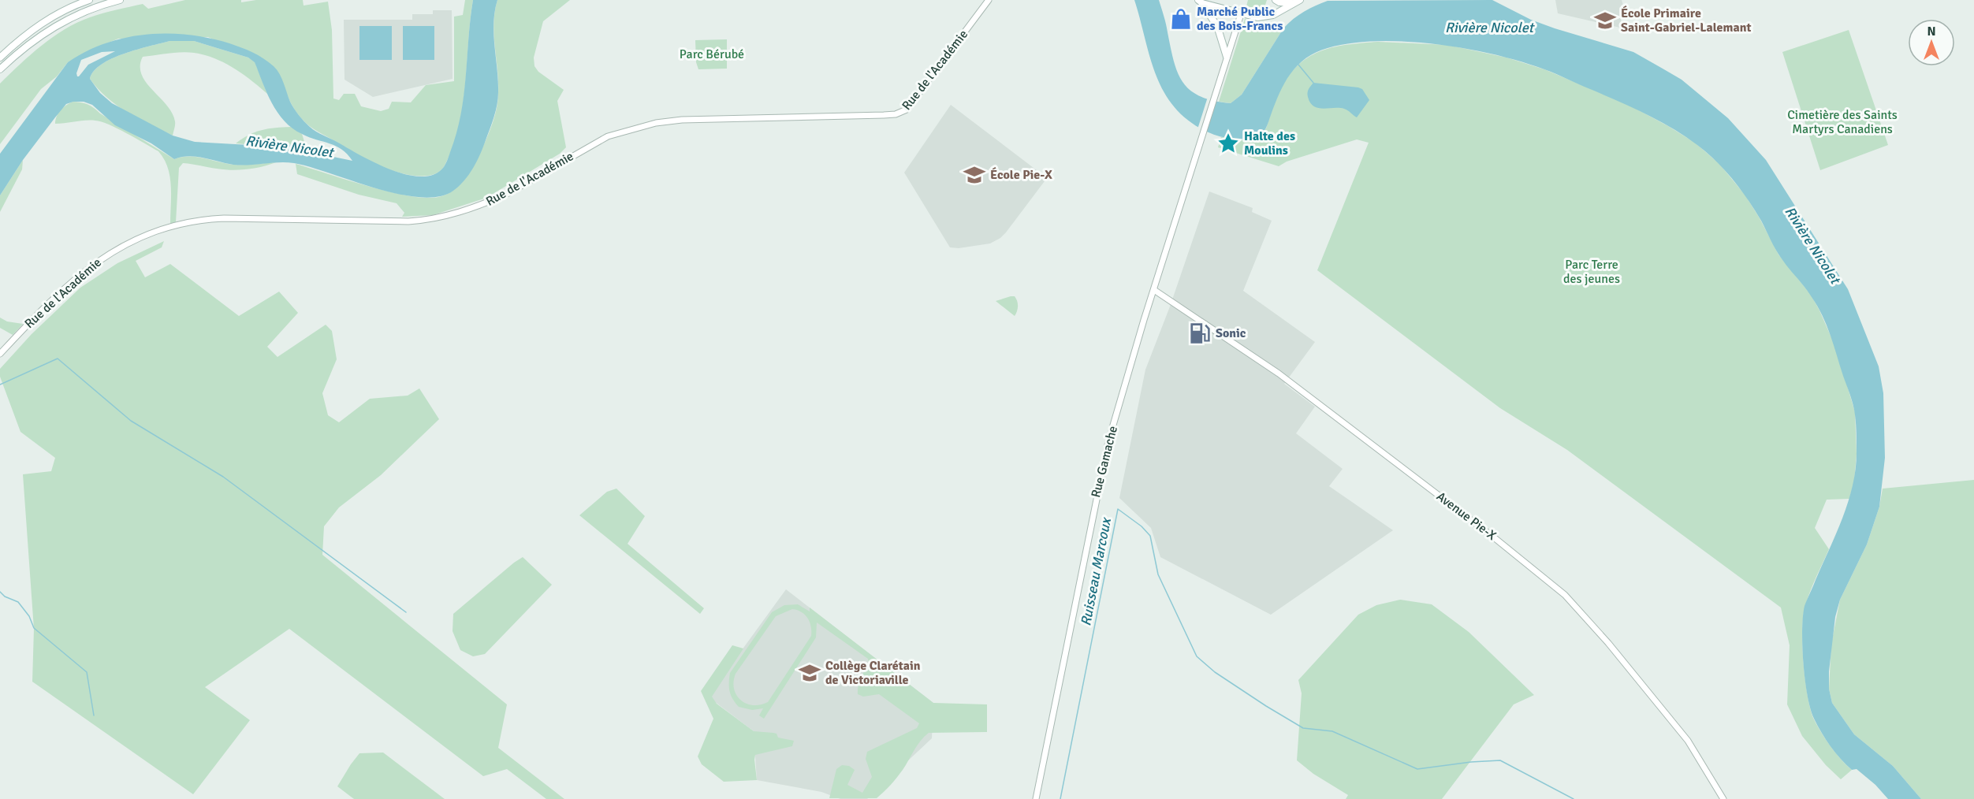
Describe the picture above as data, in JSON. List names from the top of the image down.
{
  "streets": {
    "street": ["Rue de l'Académie", "Rue Gamache", "Avenue Pie-X"]
  },
  "crossings": [
    ["Rue Gamache", "Avenue Pie-X"]
  ],
  "water": ["Rivière Nicolet", "Ruisseau Marcoux"],
  "parks": ["Parc Bérubé", "Cimetière des Saints Martyrs Canadiens", "Parc Terre des jeunes"],
  "places": {
    "shop": ["Marché Public des Bois-Francs"],
    "school or university": ["École Primaire Saint-Gabriel-Lalemant", "École Pie-X", "Collège Clarétain de Victoriaville"],
    "place": ["Halte des Moulins"],
    "fuel station": ["Sonic"]
  },
  "north": "top"
}
